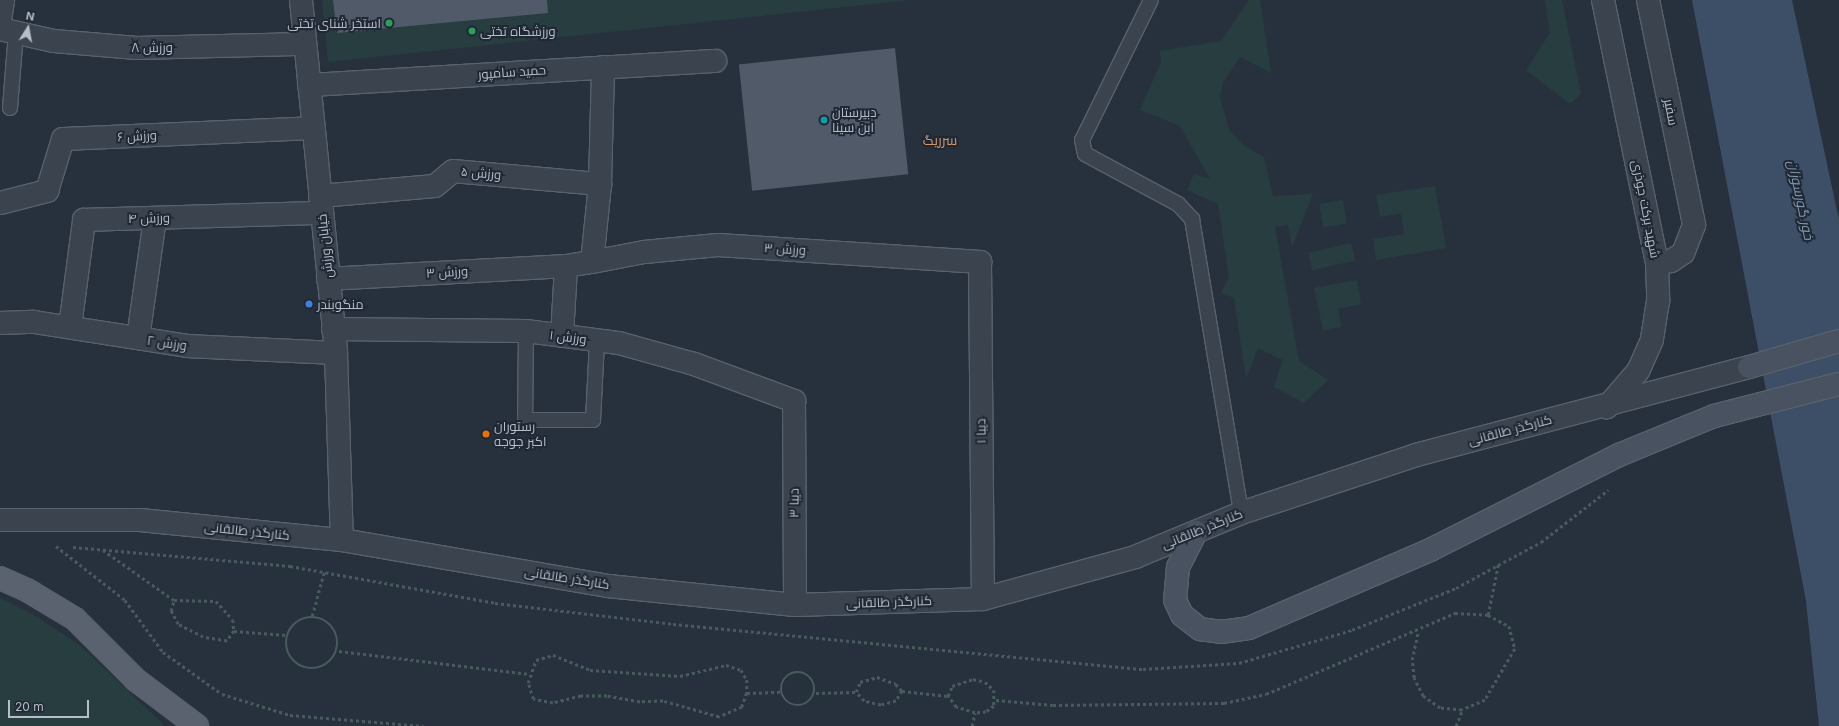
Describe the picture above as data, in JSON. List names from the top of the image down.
{
  "streets": {
    "street": [
      "ورزش ۸",
      "حمید سامپور",
      "سفیر",
      "ورزش ۶",
      "ورزش ۵",
      "شهید برکت جوذری",
      "ورزش ۴",
      "خیابان ورزش",
      "ورزش ۳",
      "ورزش ۱",
      "ورزش ۲",
      "کنارگذر طالقانی",
      "دیبا ۱",
      "دیبا ۳"
    ]
  },
  "crossings": [
    ["ورزش ۸", "خیابان ورزش"],
    ["حمید سامپور", "خیابان ورزش"],
    ["سفیر", "شهید برکت جوذری"],
    ["ورزش ۶", "خیابان ورزش"],
    ["ورزش ۵", "ورزش ۴"],
    ["ورزش ۵", "خیابان ورزش"],
    ["شهید برکت جوذری", "کنارگذر طالقانی"],
    ["ورزش ۴", "خیابان ورزش"],
    ["ورزش ۴", "ورزش ۲"],
    ["خیابان ورزش", "ورزش ۳"],
    ["خیابان ورزش", "ورزش ۱"],
    ["خیابان ورزش", "ورزش ۲"],
    ["خیابان ورزش", "کنارگذر طالقانی"],
    ["ورزش ۳", "دیبا ۱"],
    ["ورزش ۱", "دیبا ۳"],
    ["کنارگذر طالقانی", "دیبا ۱"],
    ["کنارگذر طالقانی", "دیبا ۳"]
  ],
  "districts": ["سرریگ"],
  "water": ["خور گورسوزان"],
  "places": [
    "استخر شنای تختی",
    "ورزشگاه تختی",
    "دبیرستان ابن سینا",
    "منگوبندر",
    "رستوران اکبر جوجه"
  ],
  "scale_bar": "20 m",
  "north": "top"
}
